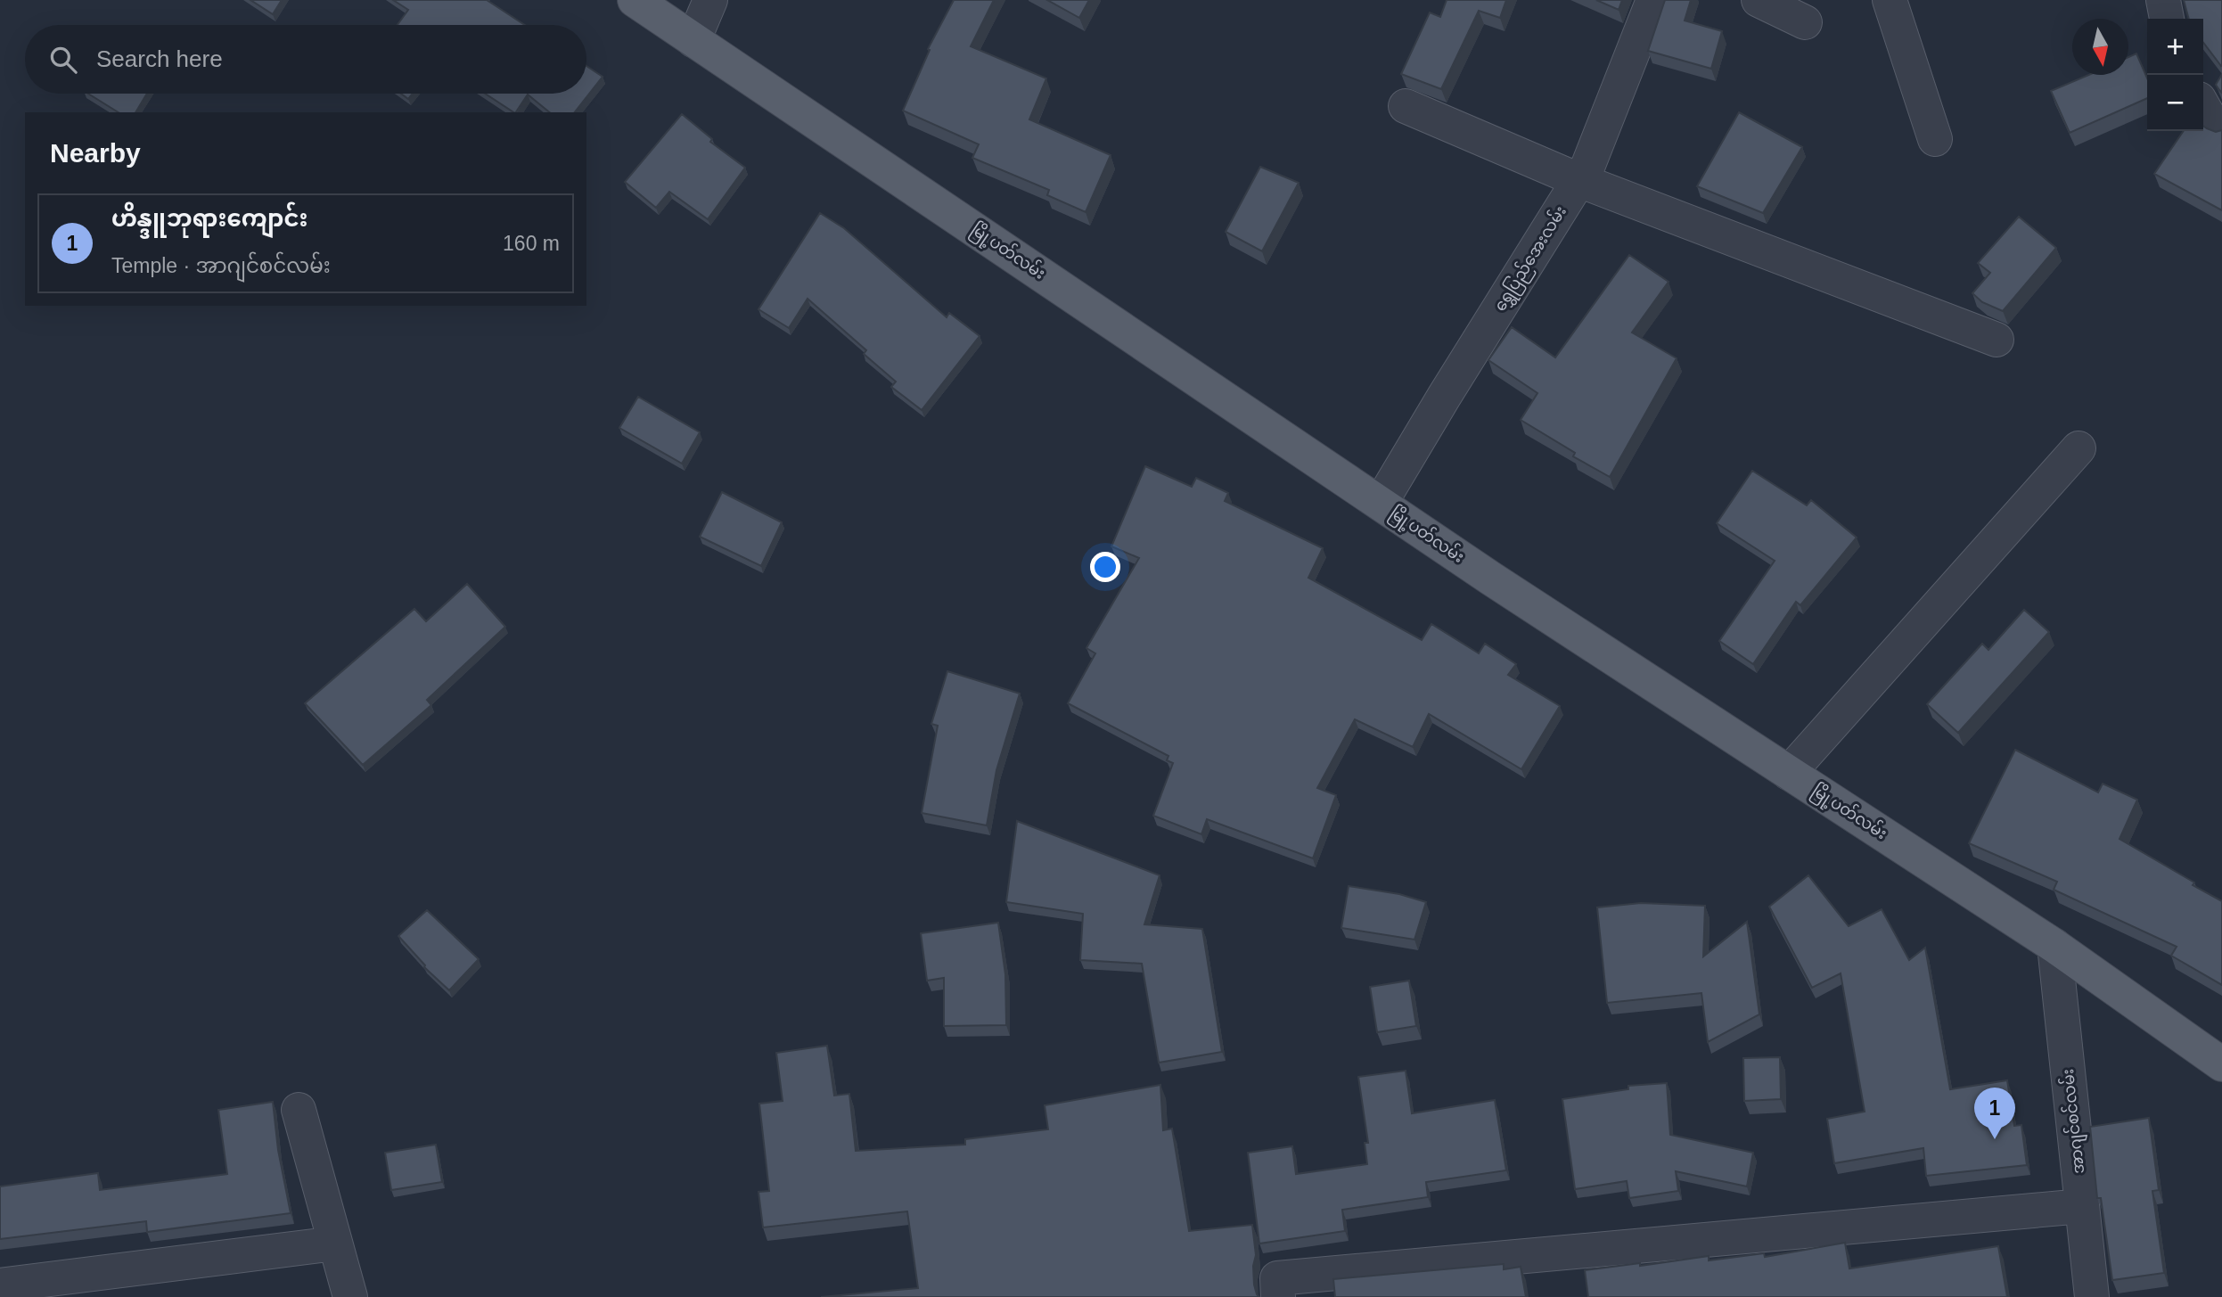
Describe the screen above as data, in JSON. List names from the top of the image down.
{
  "streets": {
    "main road": ["မြို့ပတ်လမ်း"],
    "street": ["ရွှေပြည်အေးလမ်း", "အာဂျင်စင်လမ်း"]
  },
  "crossings": [
    ["မြို့ပတ်လမ်း", "ရွှေပြည်အေးလမ်း"],
    ["မြို့ပတ်လမ်း", "အာဂျင်စင်လမ်း"]
  ],
  "north": "bottom",
  "page": {
    "map_buttons": ["+", "−"],
    "search": "Search here",
    "heading": "Nearby",
    "list": [
      {
        "mark": "1",
        "name": "ဟိန္ဒူဘုရားကျောင်း",
        "note": "Temple · အာဂျင်စင်လမ်း",
        "value": "160 m"
      }
    ],
    "pins": "1"
  }
}
